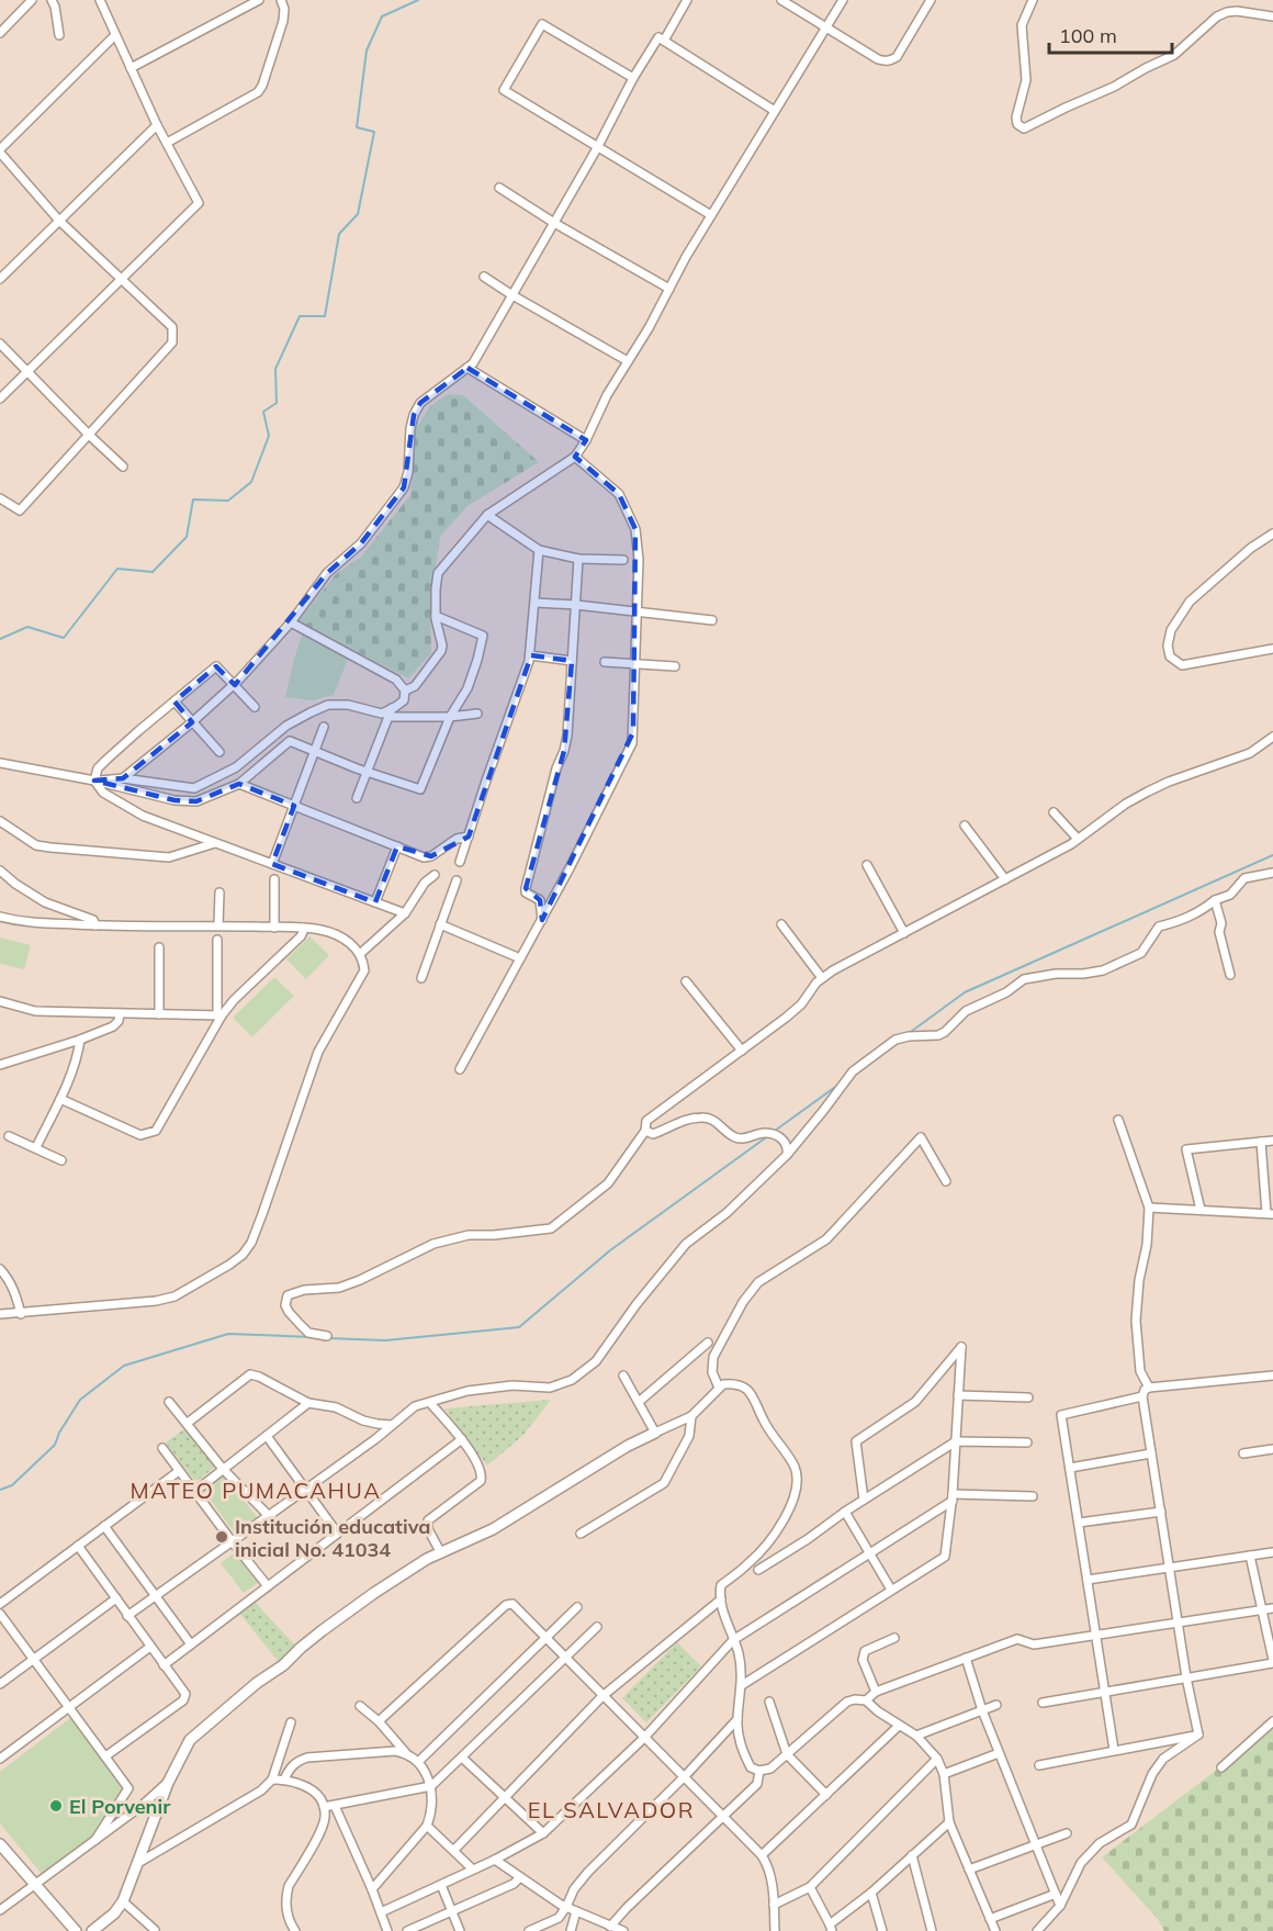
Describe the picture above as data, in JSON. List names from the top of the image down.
{
  "districts": ["MATEO PUMACAHUA", "EL SALVADOR"],
  "places": ["Institución educativa inicial No. 41034", "El Porvenir"],
  "scale_bar": "100 m"
}
